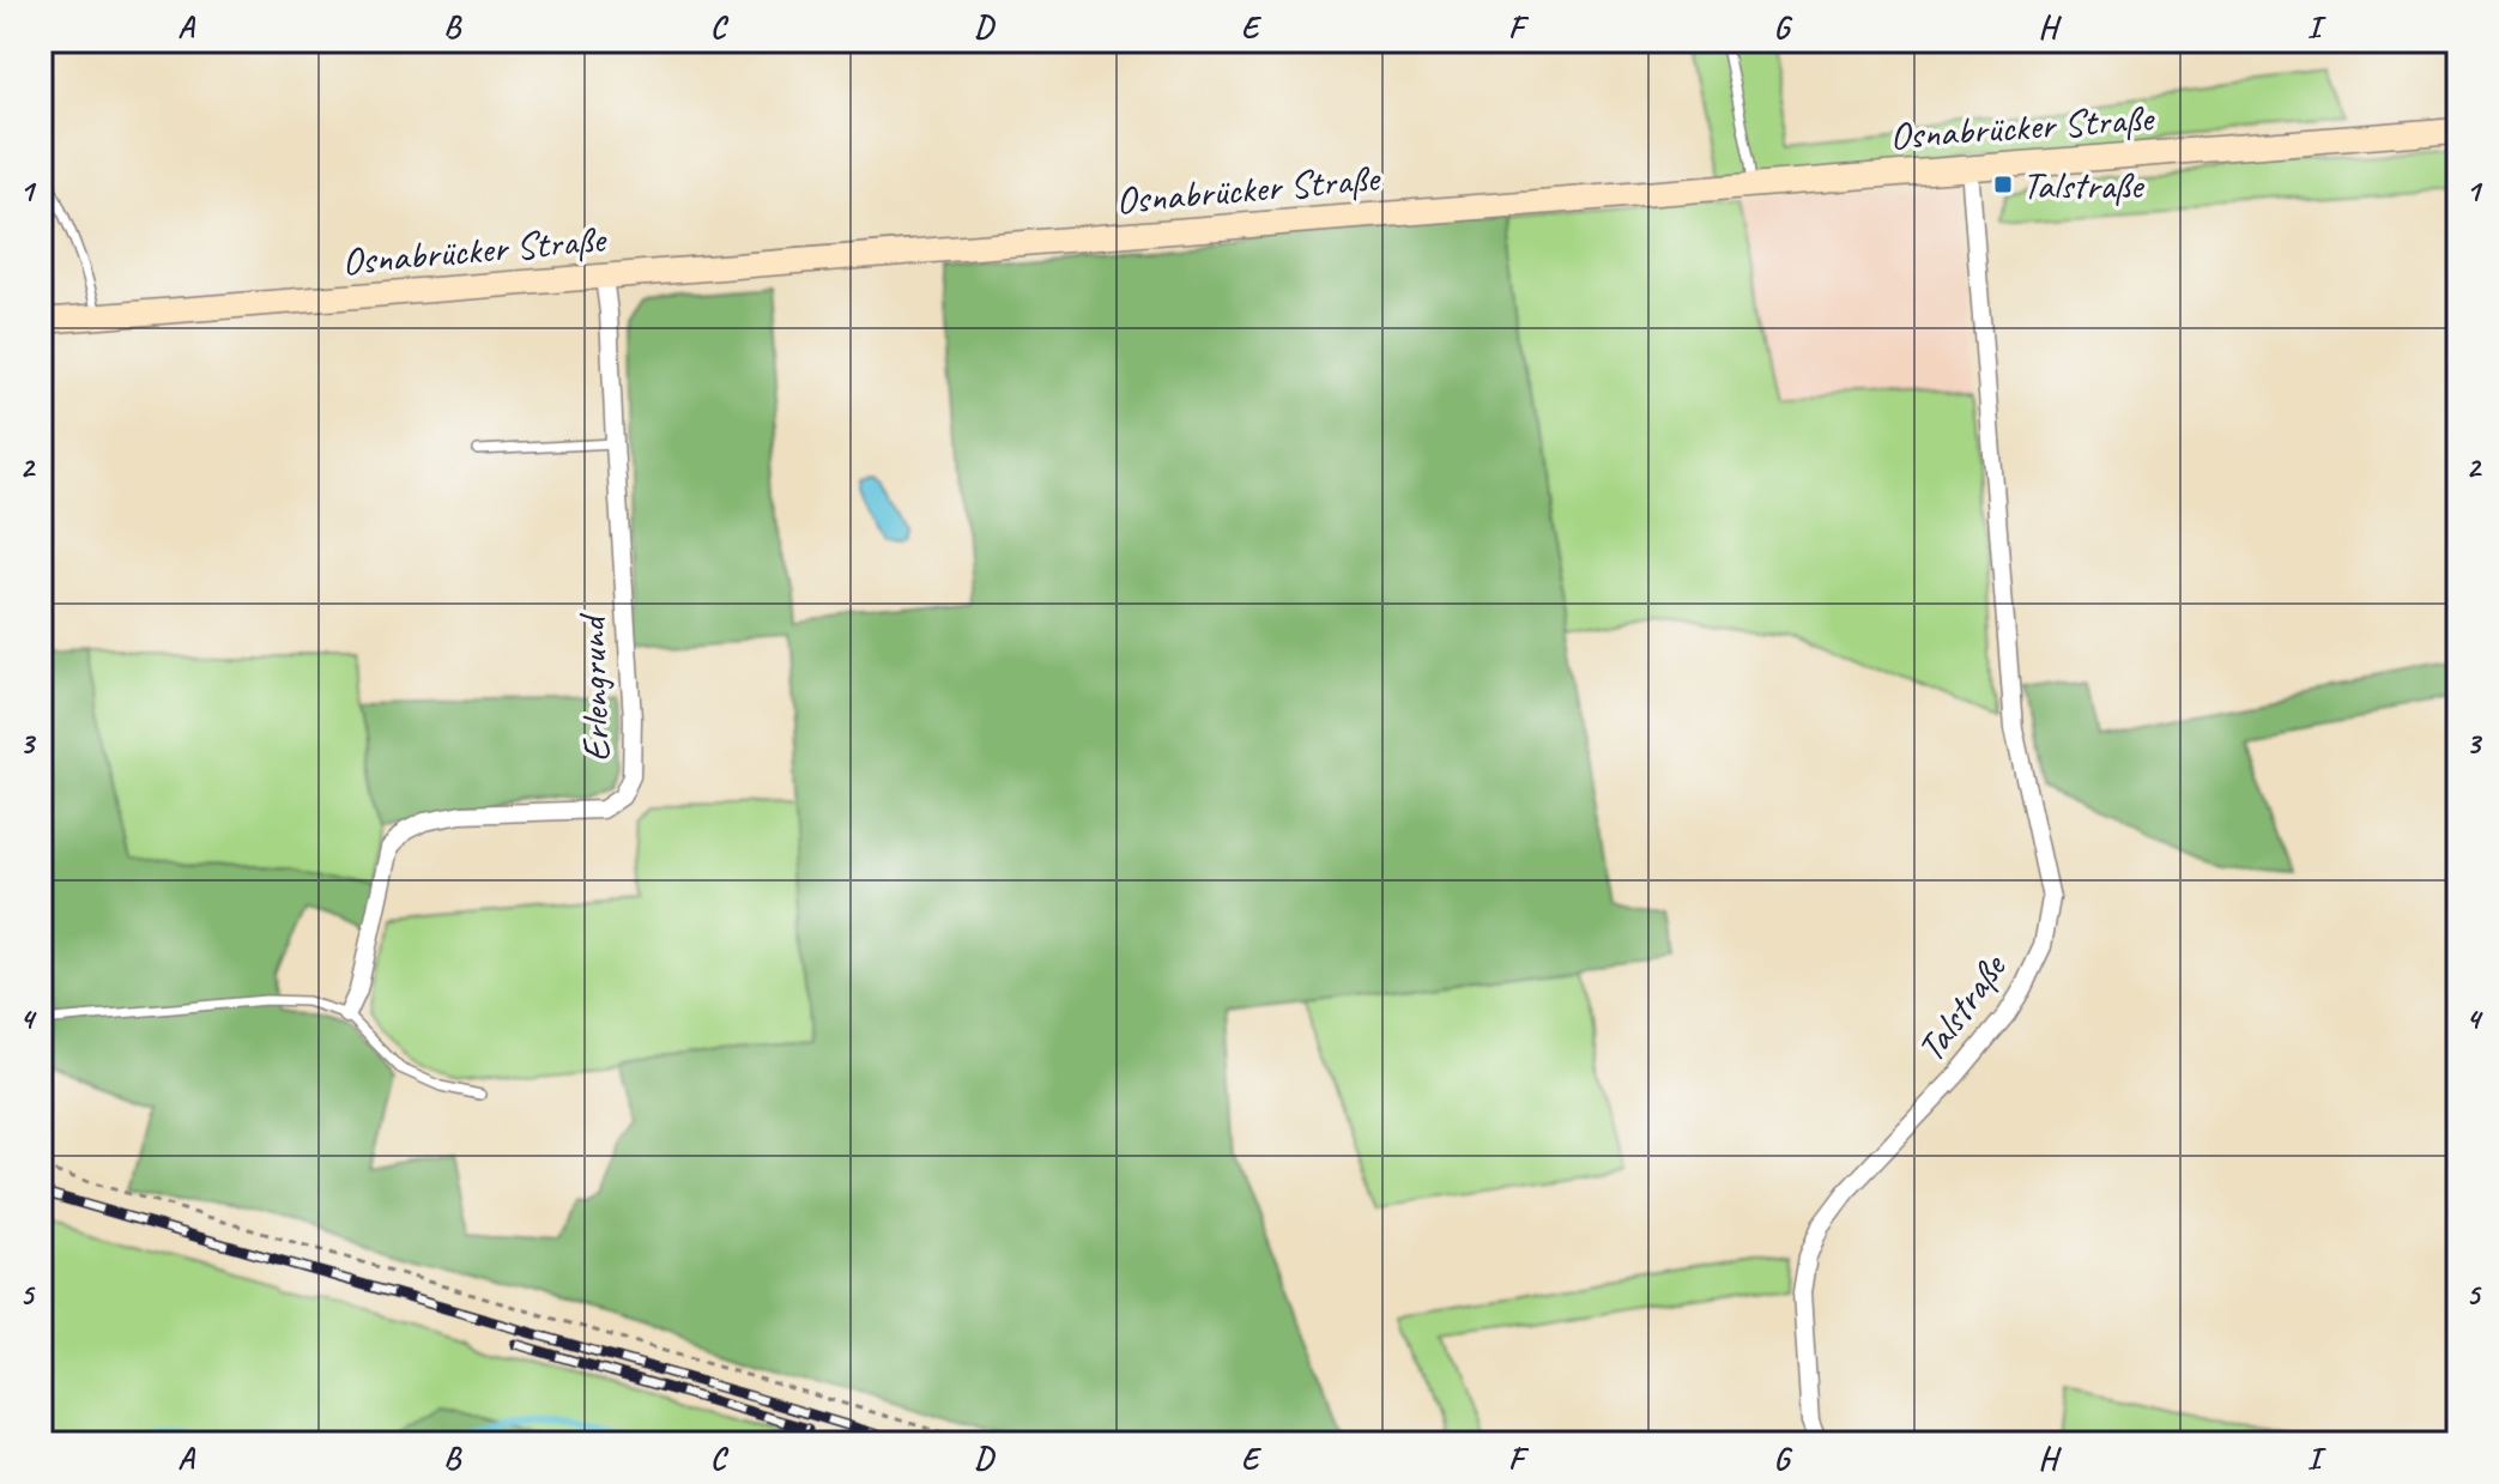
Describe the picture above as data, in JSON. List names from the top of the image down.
{
  "streets": {
    "main road": ["Osnabrücker Straße"],
    "street": ["Erlengrund", "Talstraße"]
  },
  "crossings": [
    ["Osnabrücker Straße", "Erlengrund"],
    ["Osnabrücker Straße", "Talstraße"]
  ],
  "places": {
    "transit": ["Talstraße"]
  },
  "grid": {
    "columns": [
      "A",
      "B",
      "C",
      "D",
      "E",
      "F",
      "G",
      "H",
      "I"
    ],
    "rows": [
      "1",
      "2",
      "3",
      "4",
      "5"
    ]
  }
}
